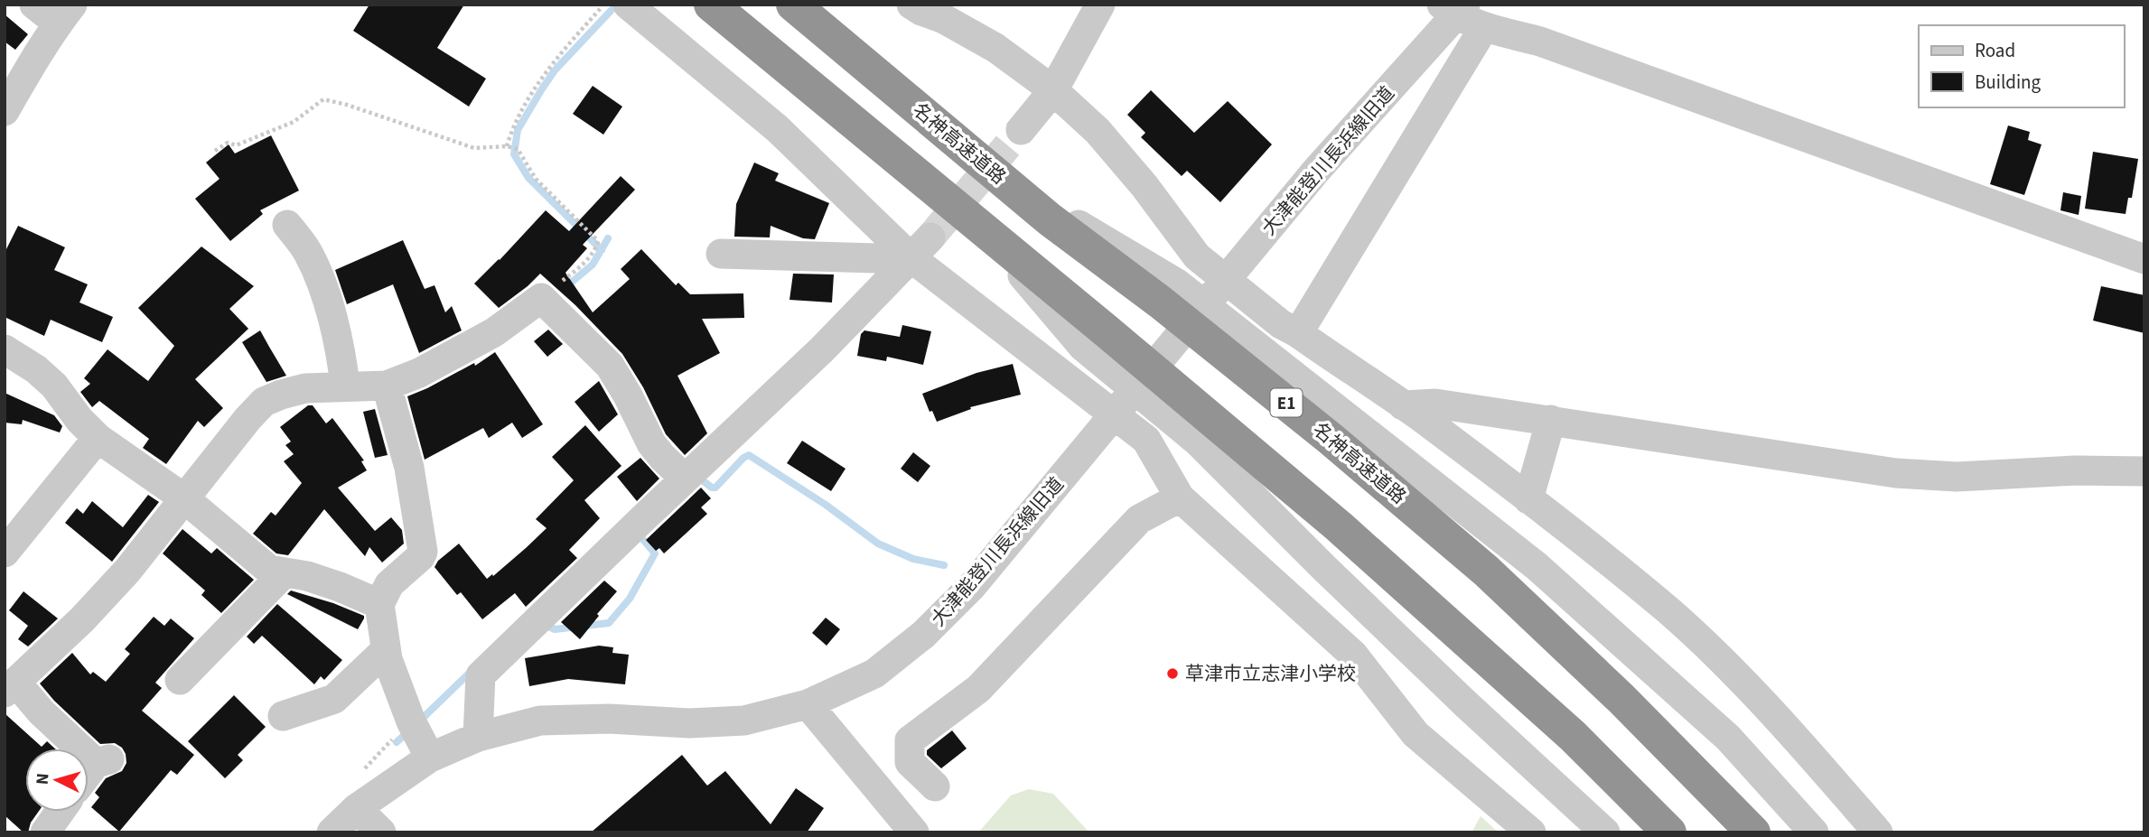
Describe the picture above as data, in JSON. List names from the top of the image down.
{
  "streets": {
    "highway": ["名神高速道路", "E1"],
    "street": ["大津能登川長浜線旧道"]
  },
  "places": ["草津市立志津小学校"],
  "legend": ["Road", "Building"],
  "north": "left"
}
